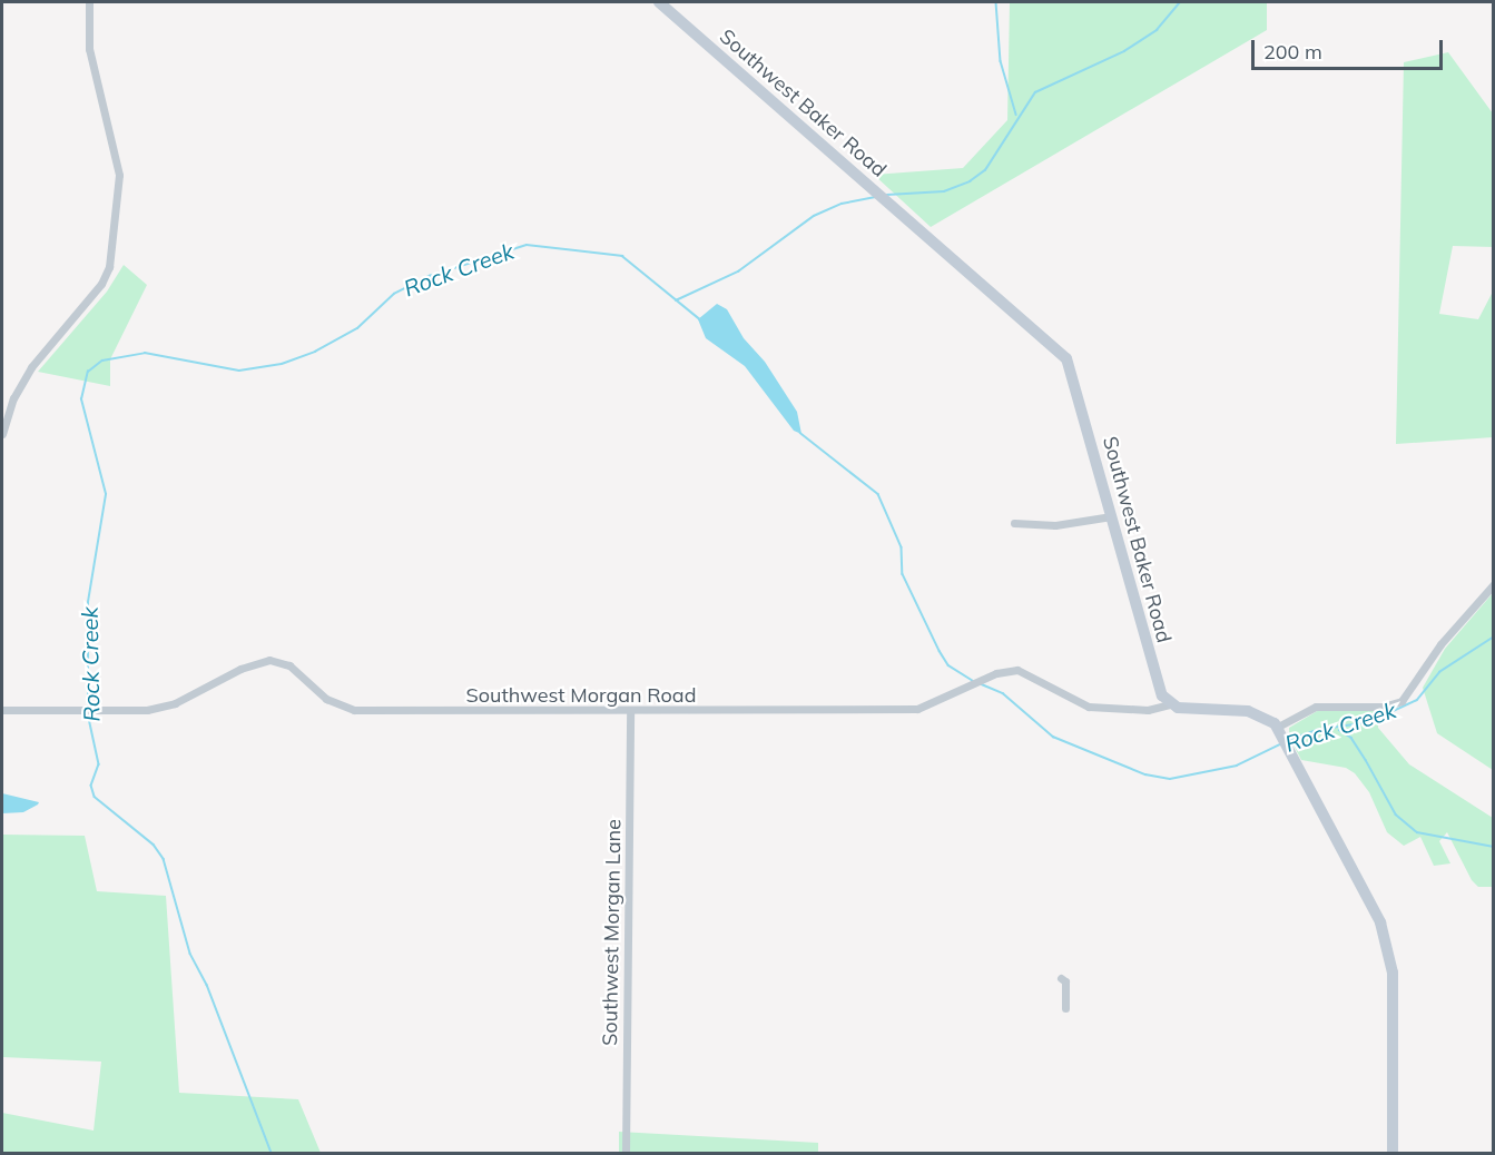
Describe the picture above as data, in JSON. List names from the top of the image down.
{
  "streets": {
    "main road": ["Southwest Baker Road"],
    "street": ["Southwest Morgan Road", "Southwest Morgan Lane"]
  },
  "crossings": [
    ["Southwest Baker Road", "Southwest Morgan Road"],
    ["Southwest Morgan Road", "Southwest Morgan Lane"]
  ],
  "water": ["Rock Creek"],
  "scale_bar": "200 m"
}
